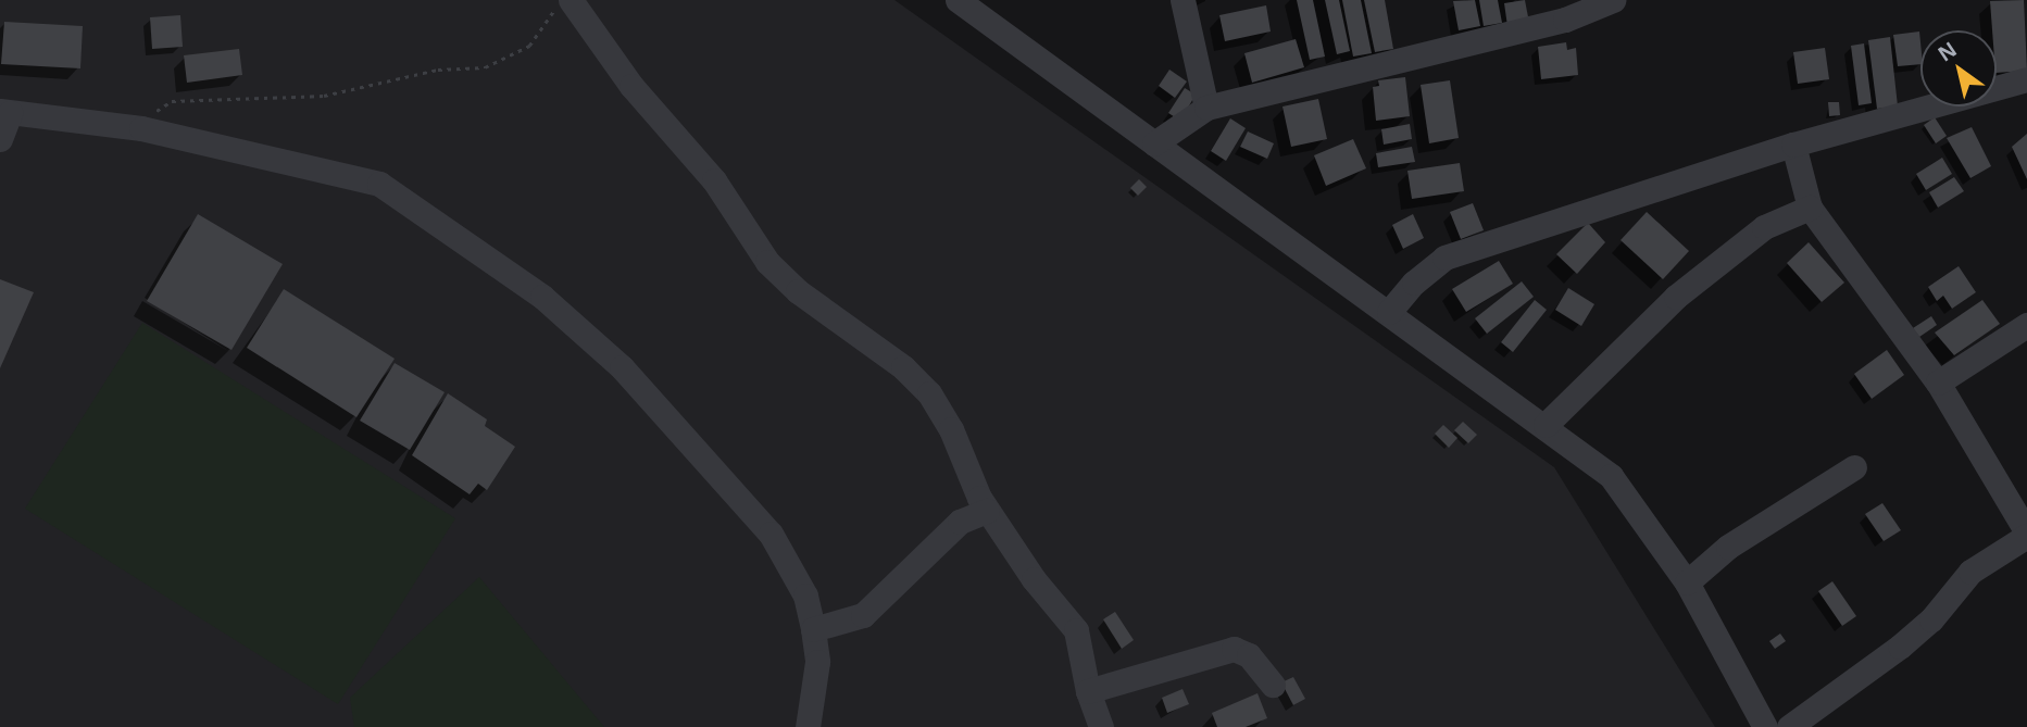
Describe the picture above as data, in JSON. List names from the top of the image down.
{
  "north": "top left"
}
